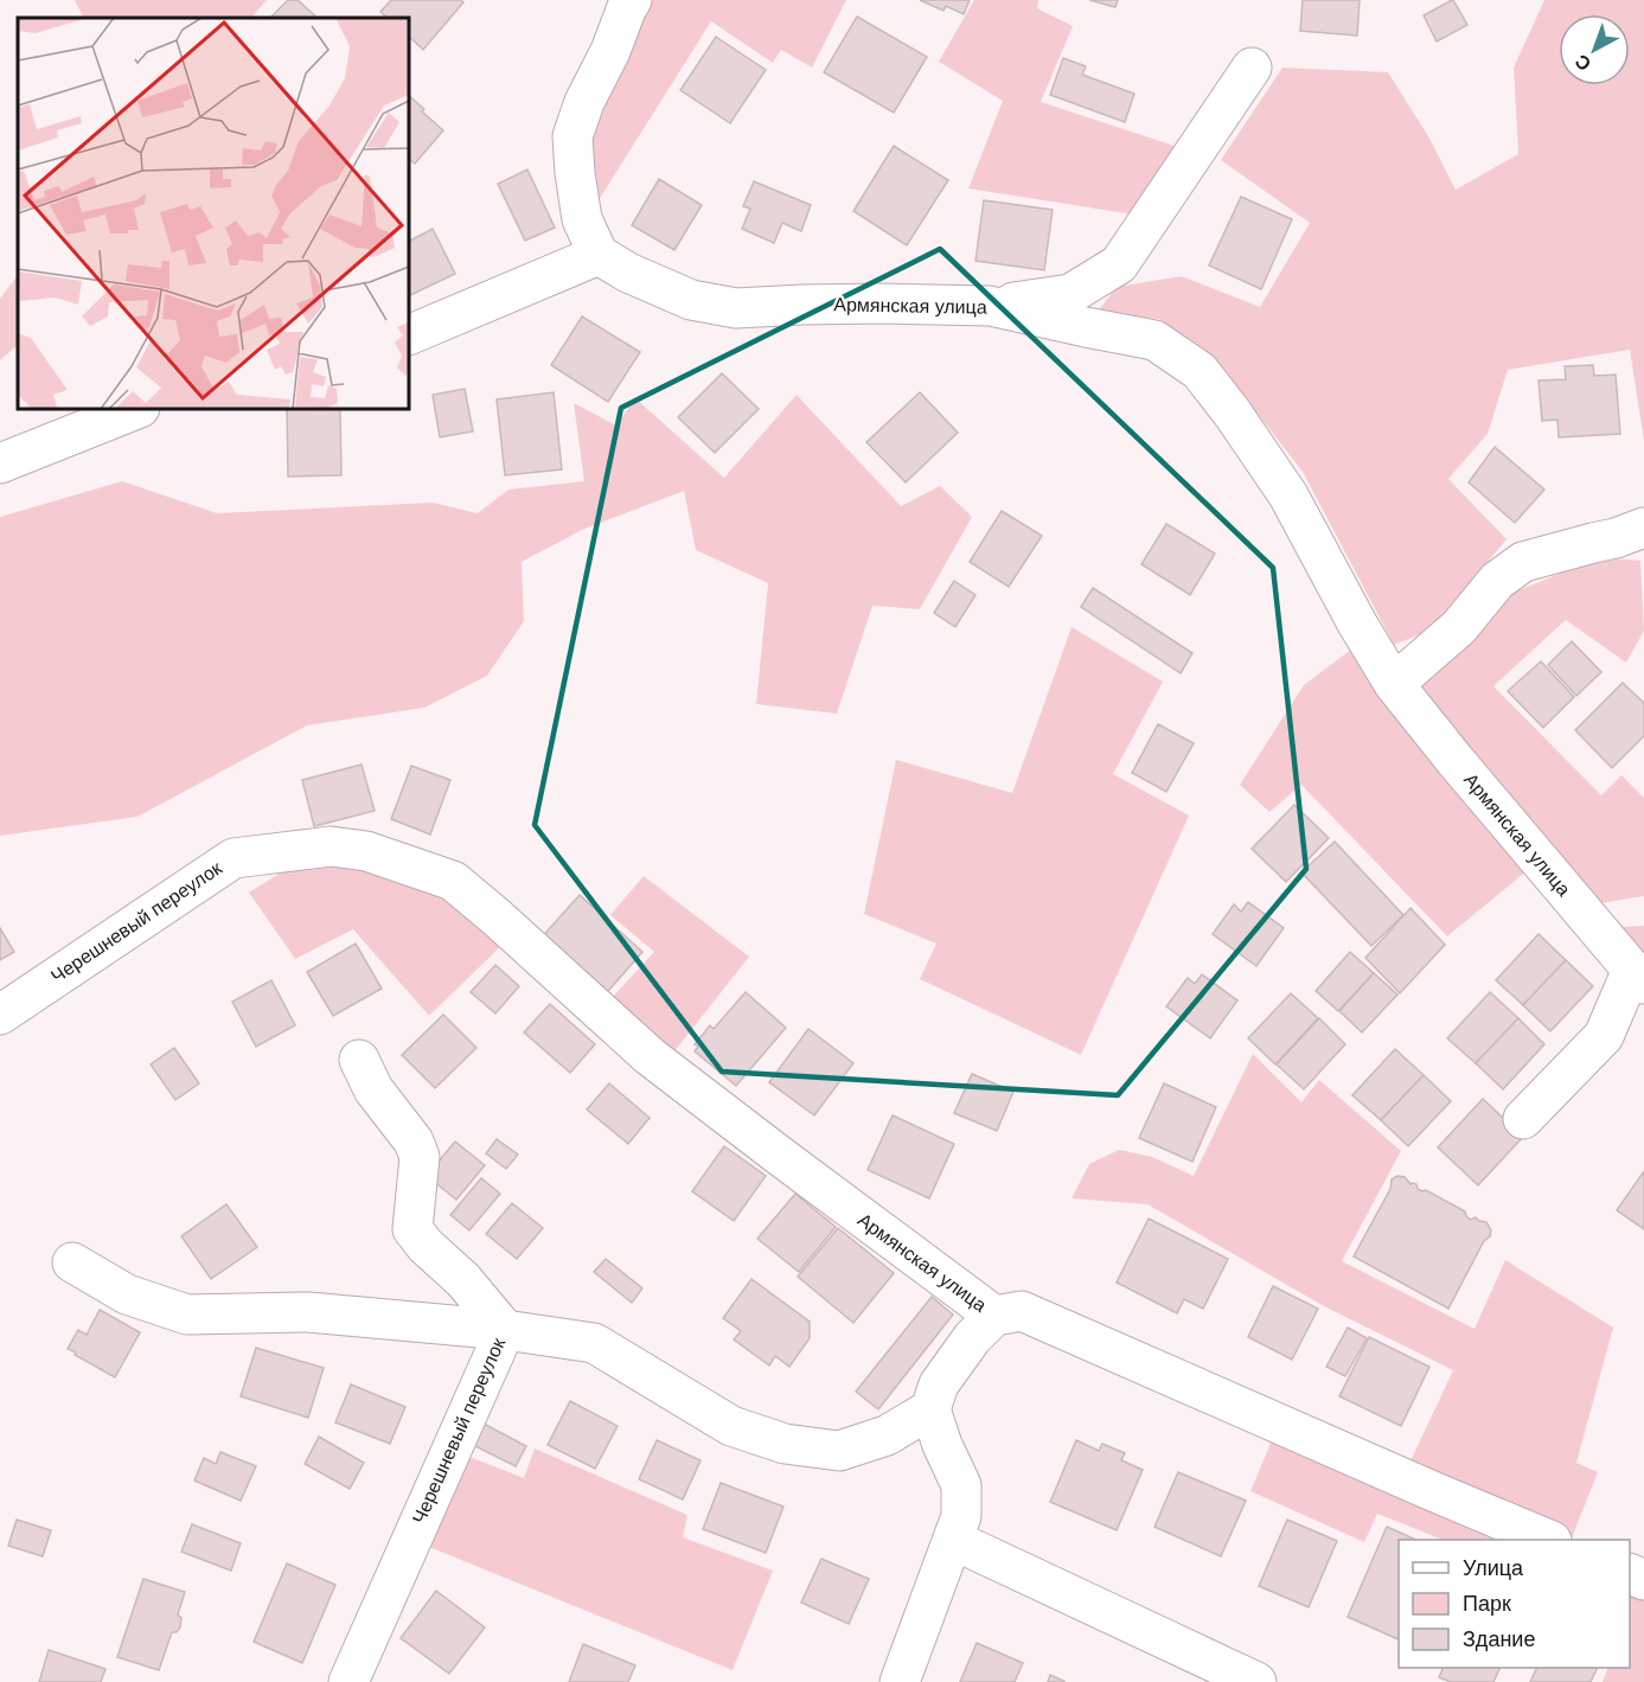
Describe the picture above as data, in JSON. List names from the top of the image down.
{
  "streets": {
    "street": ["Армянская улица", "Черешневый переулок"]
  },
  "crossings": [
    ["Армянская улица", "Черешневый переулок"]
  ],
  "legend": ["Улица", "Парк", "Здание"],
  "north": "bottom left"
}
